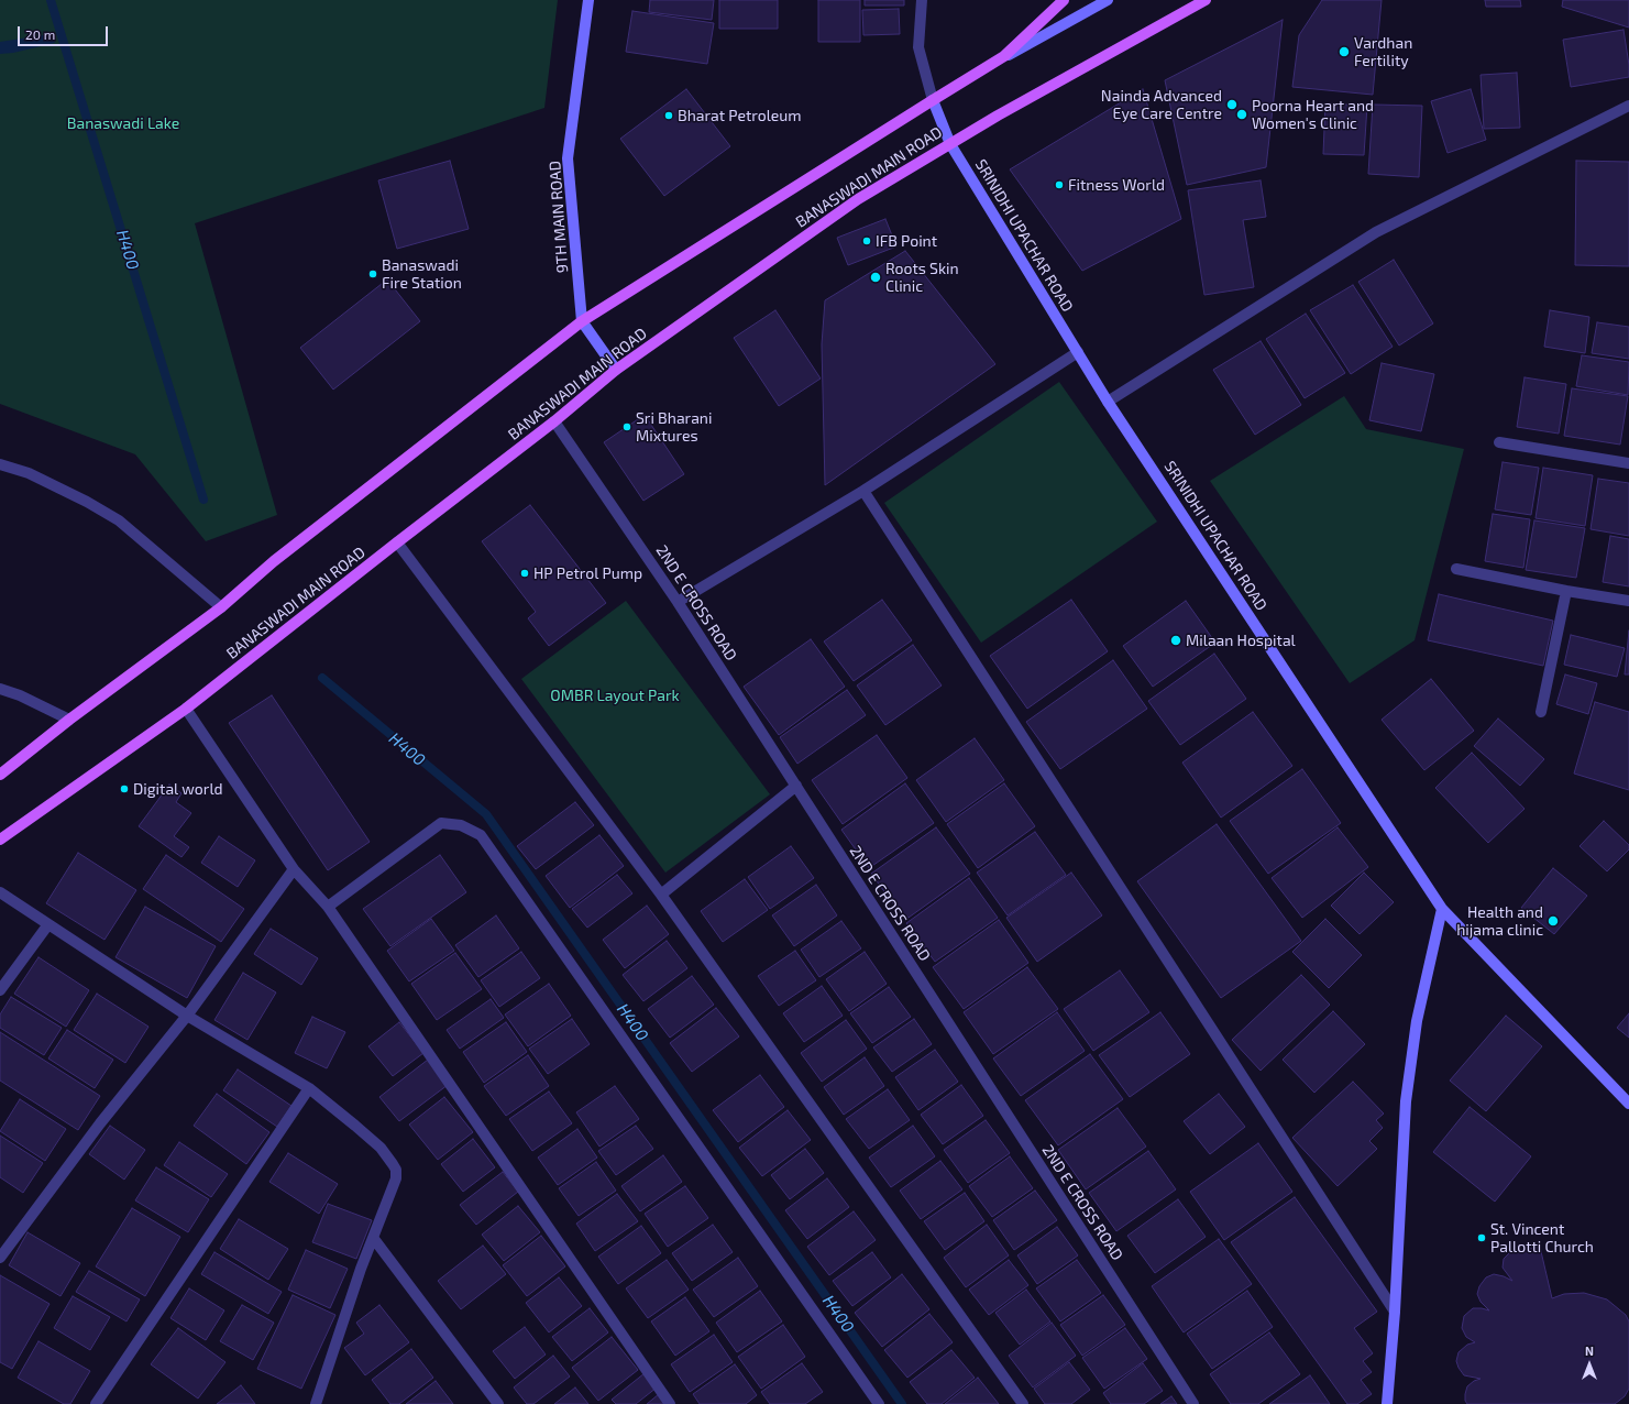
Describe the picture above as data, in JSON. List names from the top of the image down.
{
  "streets": {
    "main road": ["BANASWADI MAIN ROAD"],
    "street": ["9TH MAIN ROAD", "SRINIDHI UPACHAR ROAD", "2ND E CROSS ROAD"]
  },
  "crossings": [
    ["BANASWADI MAIN ROAD", "9TH MAIN ROAD"],
    ["BANASWADI MAIN ROAD", "SRINIDHI UPACHAR ROAD"],
    ["BANASWADI MAIN ROAD", "2ND E CROSS ROAD"]
  ],
  "water": ["H400"],
  "parks": ["Banaswadi Lake", "OMBR Layout Park"],
  "places": [
    "Vardhan Fertility",
    "Nainda Advanced Eye Care Centre",
    "Poorna Heart and Women's Clinic",
    "Bharat Petroleum",
    "Fitness World",
    "IFB Point",
    "Banaswadi Fire Station",
    "Roots Skin Clinic",
    "Sri Bharani Mixtures",
    "HP Petrol Pump",
    "Milaan Hospital",
    "Digital world",
    "Health and hijama clinic",
    "St. Vincent Pallotti Church"
  ],
  "scale_bar": "20 m",
  "north": "top"
}
